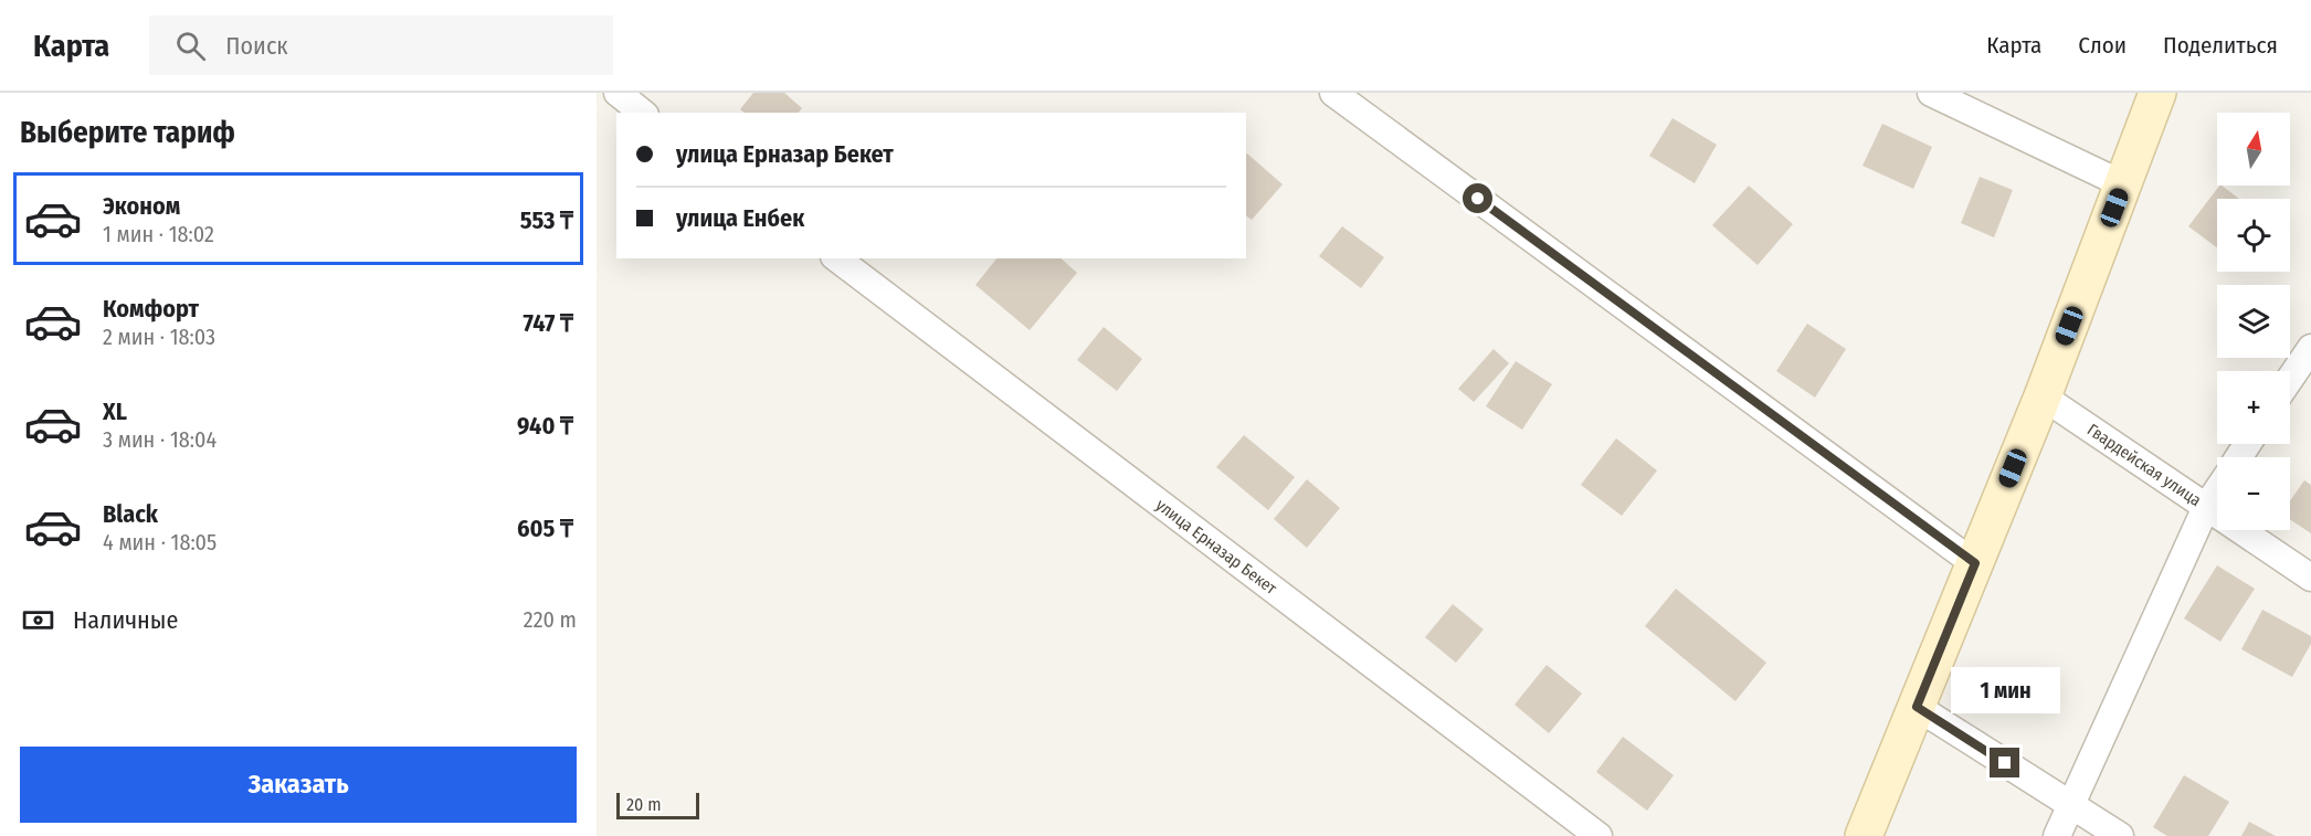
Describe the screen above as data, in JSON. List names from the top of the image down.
{
  "streets": {
    "street": ["Гвардейская улица", "улица Ерназар Бекет"]
  },
  "scale_bar": "20 m",
  "north": "top",
  "page": {
    "header": "Карта",
    "search": "Поиск",
    "nav": ["Карта", "Слои", "Поделиться"],
    "heading": "Выберите тариф",
    "map_buttons": ["+", "−"],
    "banner": ["улица Ерназар Бекет", "улица Енбек"],
    "list": [
      {
        "name": "Эконом",
        "note": "1 мин · 18:02",
        "value": "553 ₸"
      },
      {
        "name": "Комфорт",
        "note": "2 мин · 18:03",
        "value": "747 ₸"
      },
      {
        "name": "XL",
        "note": "3 мин · 18:04",
        "value": "940 ₸"
      },
      {
        "name": "Black",
        "note": "4 мин · 18:05",
        "value": "605 ₸"
      }
    ],
    "pay": ["Наличные", "220 m"],
    "bubble": "1 мин",
    "buttons": "Заказать",
    "scale": "20 m"
  }
}
